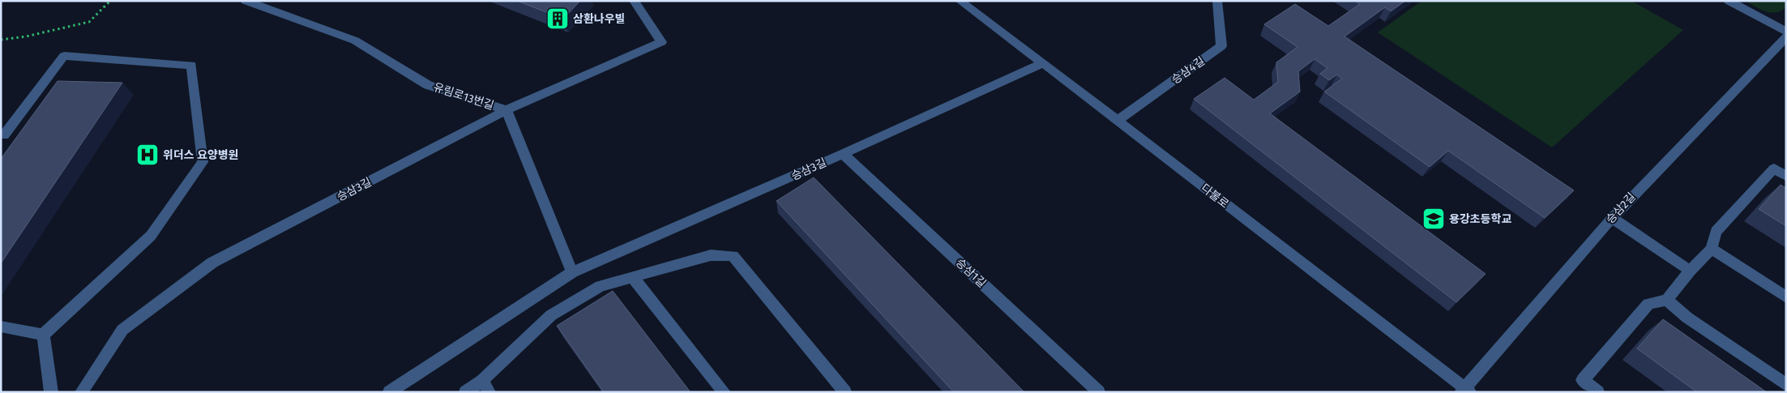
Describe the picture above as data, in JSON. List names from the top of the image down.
{
  "streets": {
    "street": [
      "승삼4길",
      "유림로13번길",
      "승삼3길",
      "다불로",
      "승삼2길",
      "승삼1길"
    ]
  },
  "crossings": [
    ["승삼4길", "다불로"],
    ["유림로13번길", "승삼3길"],
    ["승삼3길", "다불로"],
    ["승삼3길", "승삼1길"],
    ["다불로", "승삼2길"]
  ],
  "places": {
    "building": ["삼환나우빌"],
    "hospital": ["위더스 요양병원"],
    "school or university": ["용강초등학교"]
  }
}
